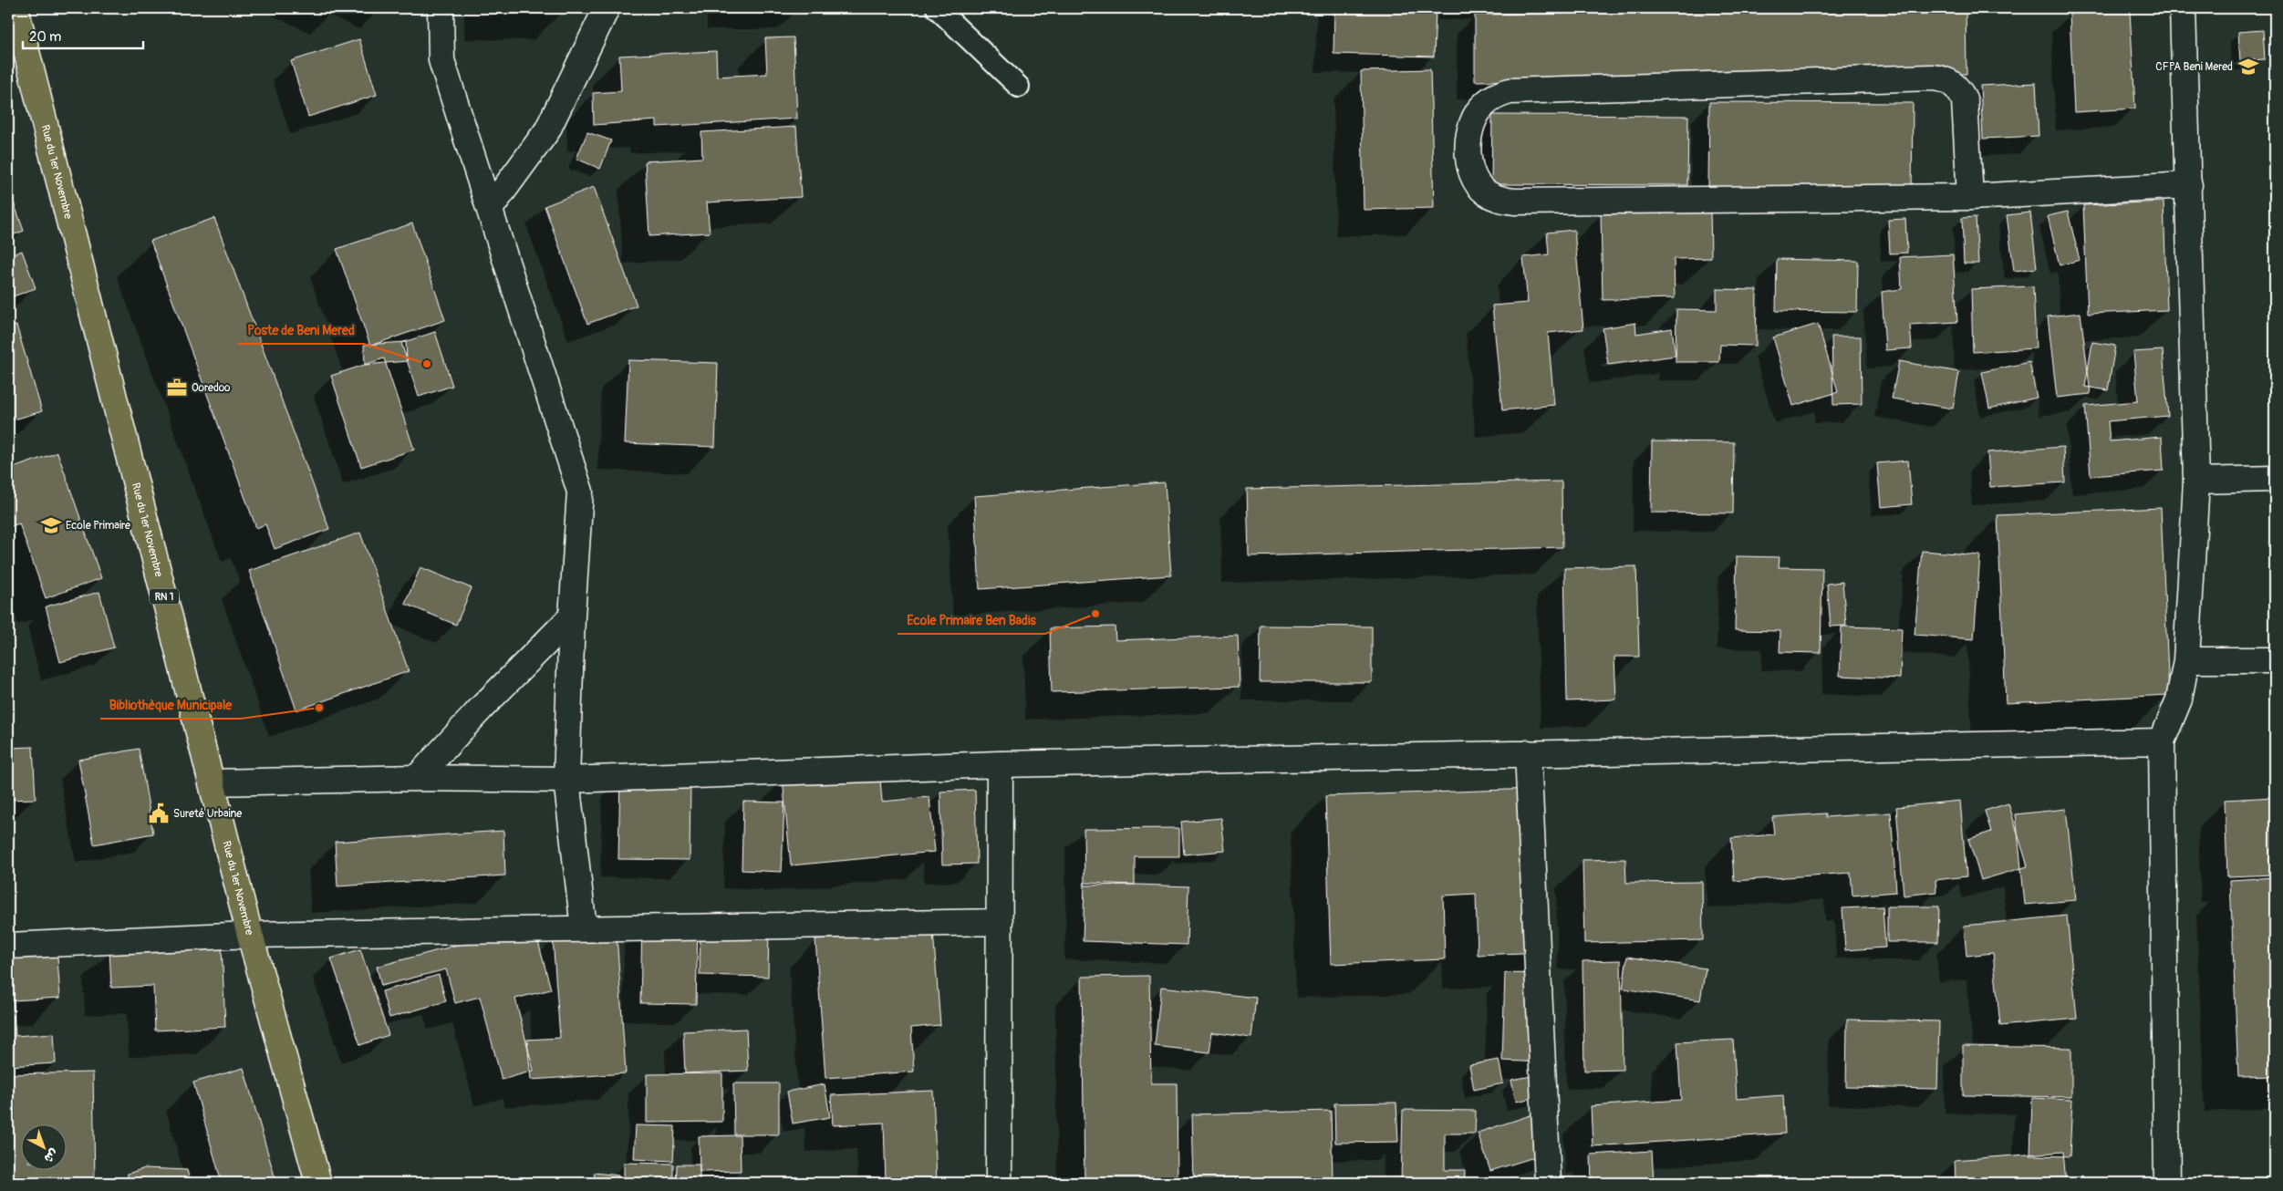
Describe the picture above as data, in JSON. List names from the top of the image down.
{
  "streets": {
    "main road": ["Rue du 1er Novembre", "RN 1"]
  },
  "places": {
    "school or university": ["CFPA Beni Mered", "Ecole Primaire"],
    "other": ["Poste de Beni Mered", "Ecole Primaire Ben Badis", "Bibliothèque Municipale"],
    "office": ["Ooredoo"],
    "public building": ["Sureté Urbaine"]
  },
  "scale_bar": "20 m",
  "north": "bottom right"
}
